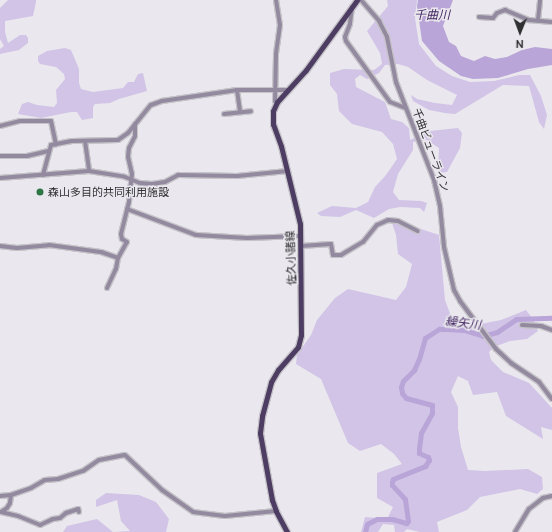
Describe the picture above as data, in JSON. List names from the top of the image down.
{
  "streets": {
    "main road": ["佐久小諸線"],
    "street": ["千曲ビューライン"]
  },
  "water": ["千曲川", "繰矢川"],
  "places": ["森山多目的共同利用施設"],
  "north": "bottom"
}
